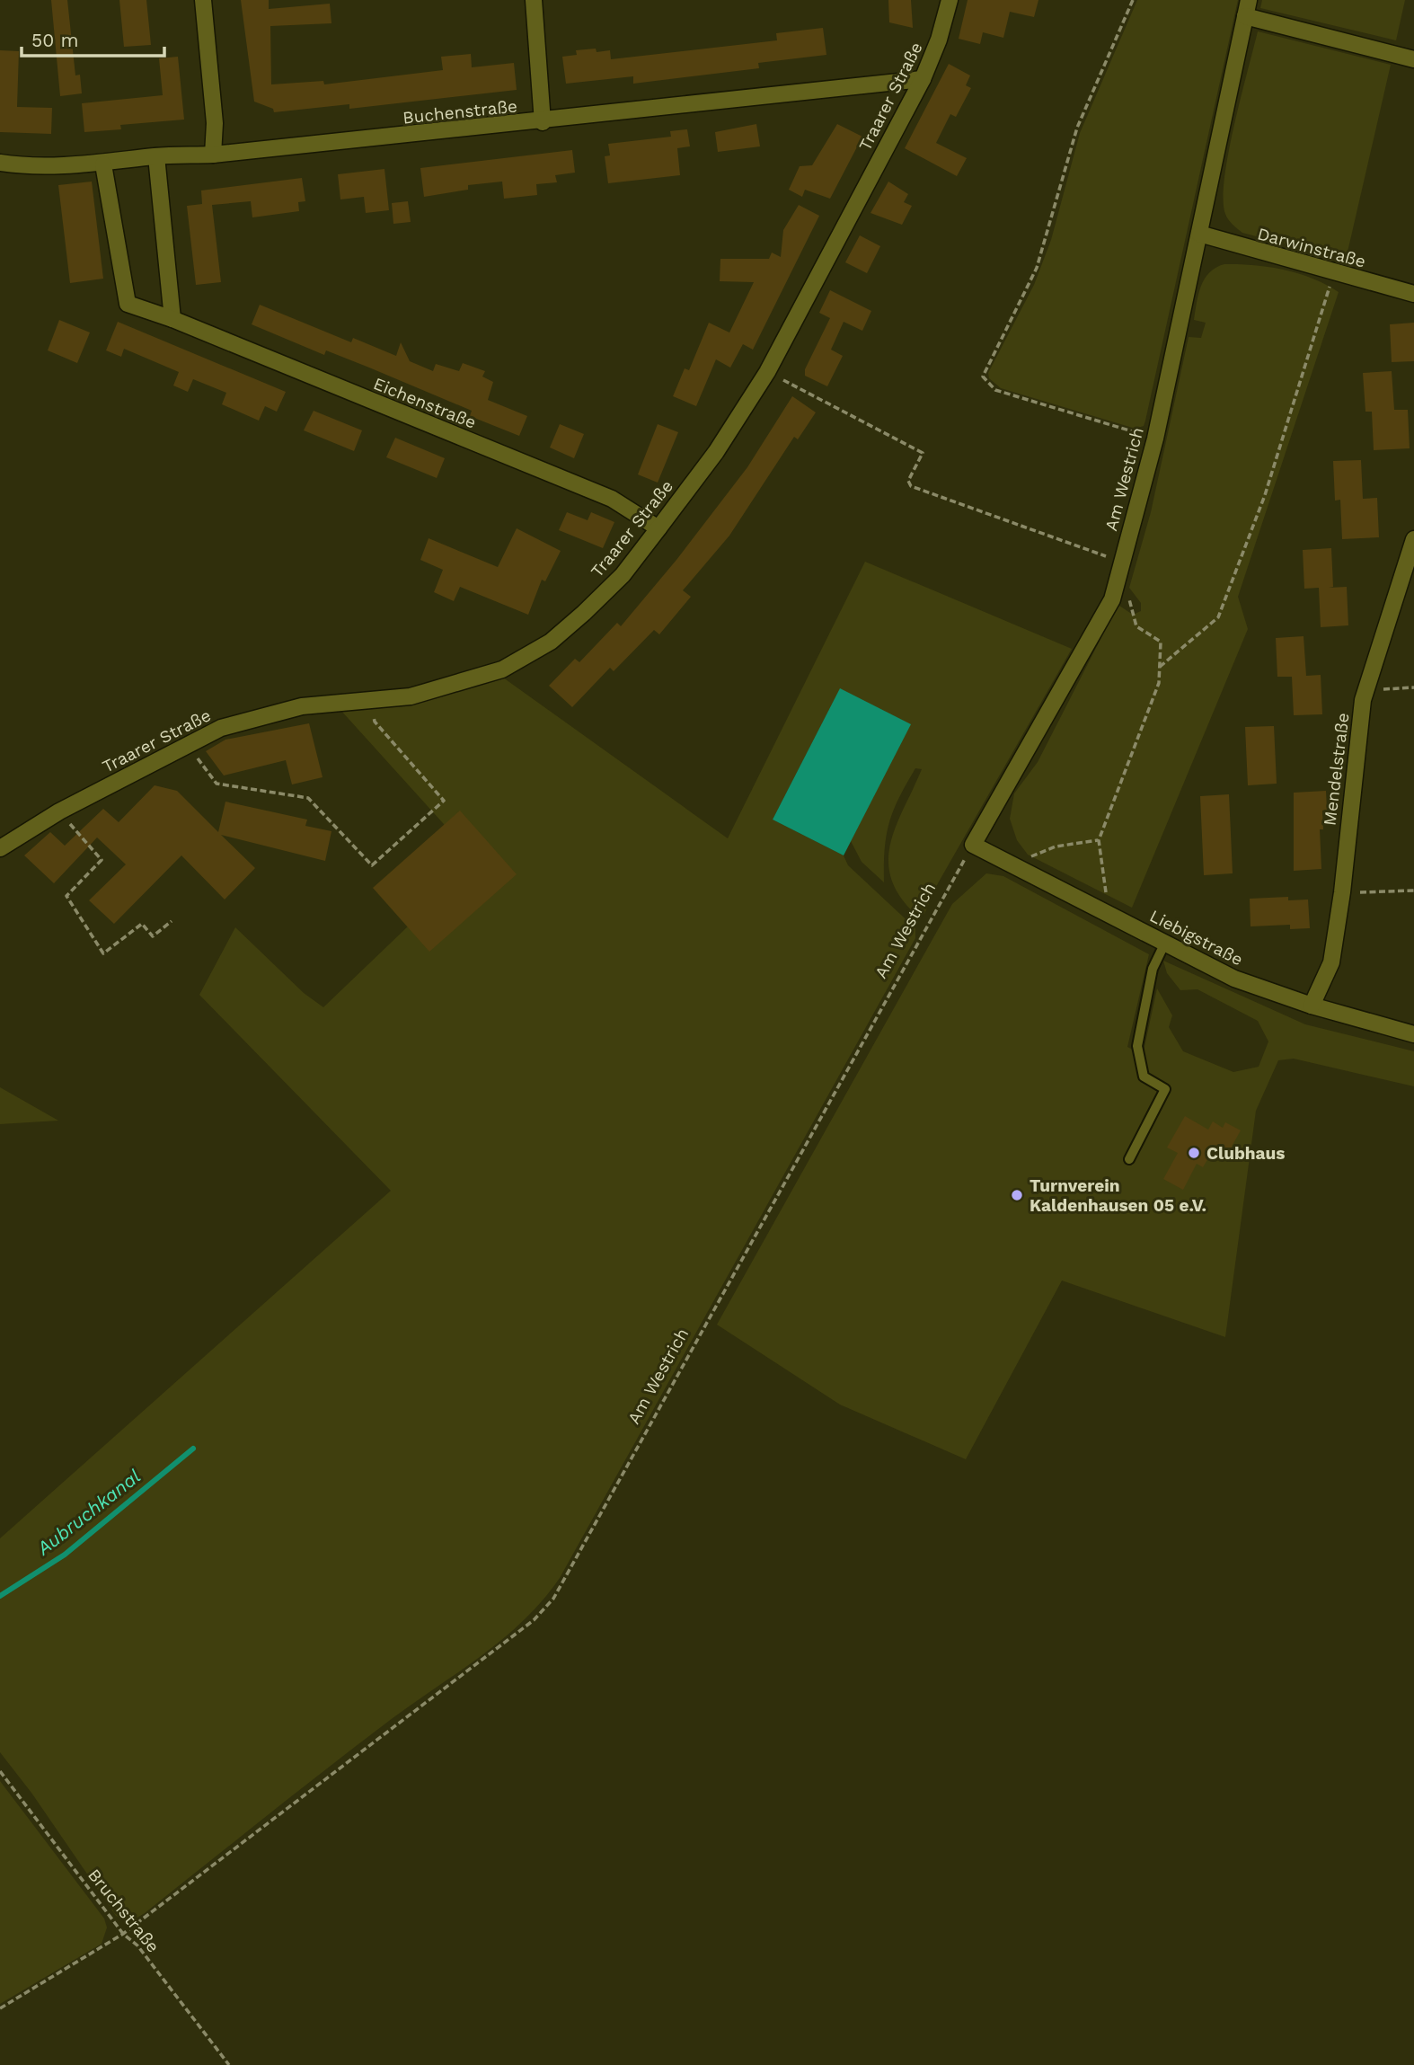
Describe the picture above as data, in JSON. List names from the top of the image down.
{
  "streets": {
    "street": [
      "Traarer Straße",
      "Buchenstraße",
      "Darwinstraße",
      "Eichenstraße",
      "Am Westrich",
      "Mendelstraße",
      "Liebigstraße"
    ],
    "path": ["Bruchstraße"]
  },
  "crossings": [
    ["Traarer Straße", "Buchenstraße"],
    ["Traarer Straße", "Eichenstraße"],
    ["Buchenstraße", "Eichenstraße"],
    ["Darwinstraße", "Am Westrich"],
    ["Am Westrich", "Liebigstraße"],
    ["Am Westrich", "Bruchstraße"],
    ["Mendelstraße", "Liebigstraße"]
  ],
  "water": ["Aubruchkanal"],
  "places": ["Clubhaus", "Turnverein Kaldenhausen 05 e.V."],
  "scale_bar": "50 m"
}
